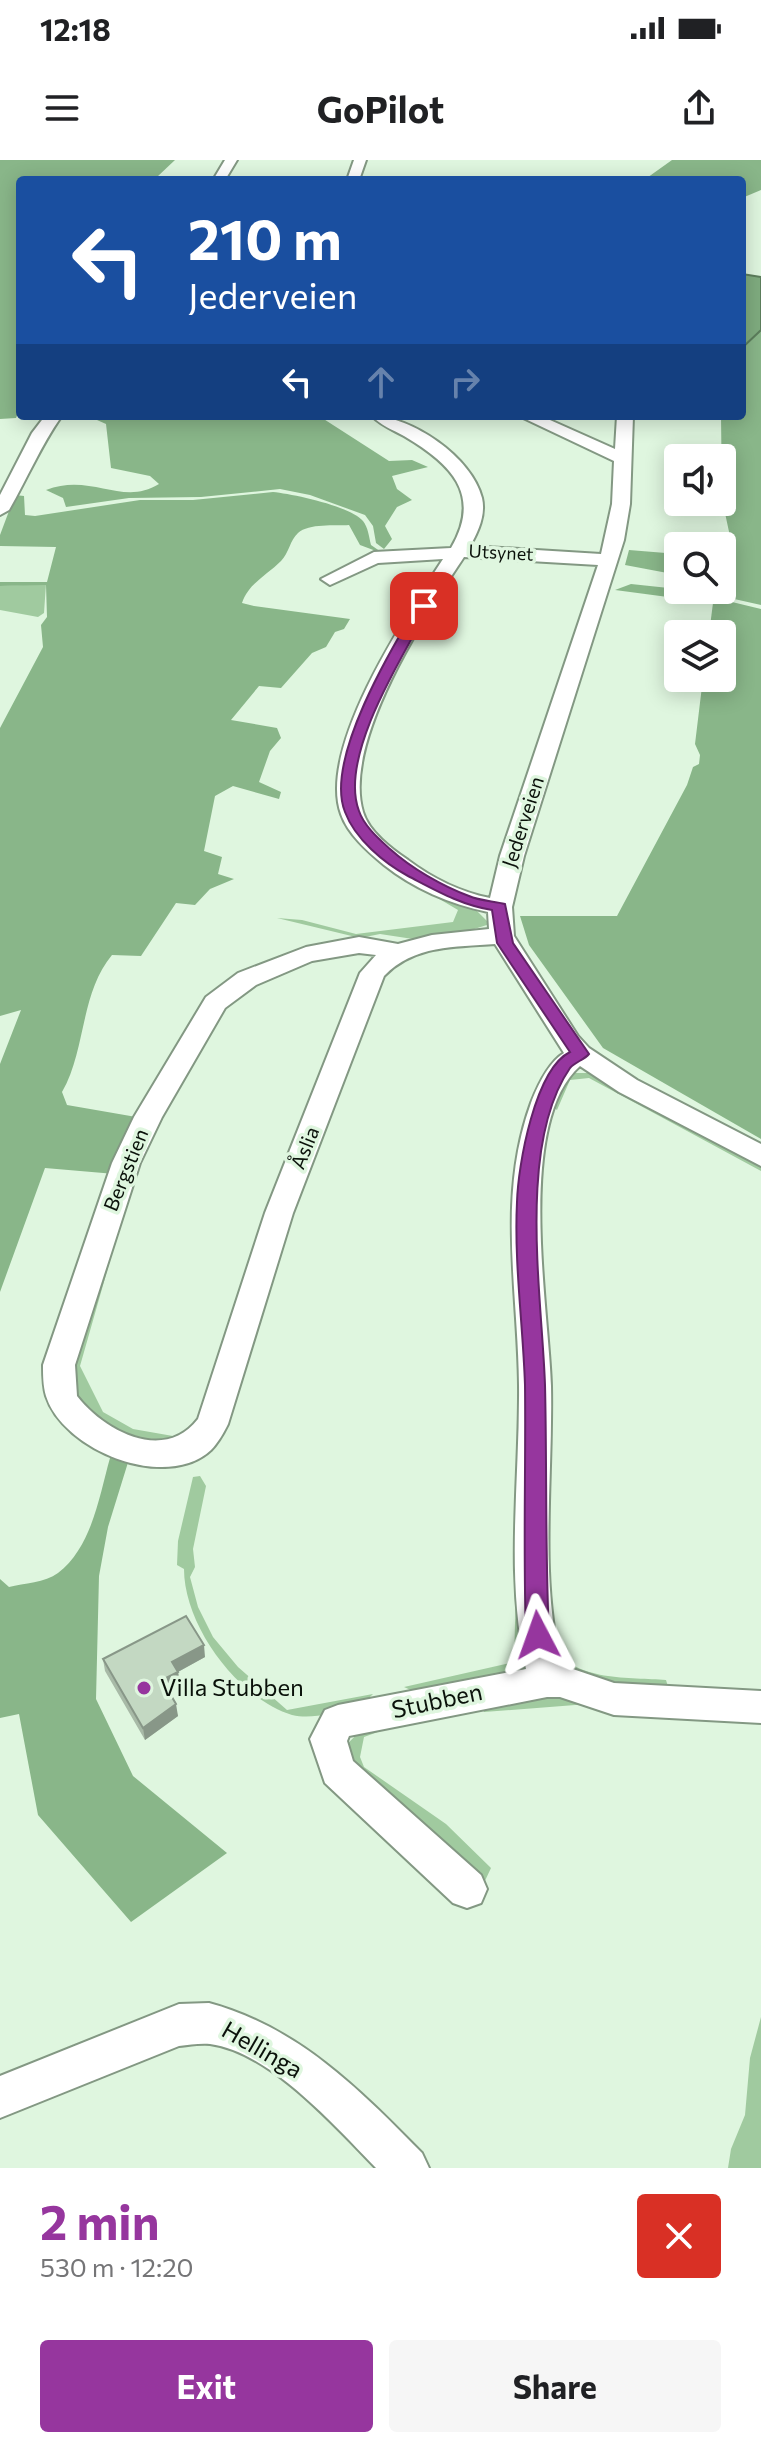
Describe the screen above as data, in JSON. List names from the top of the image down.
{
  "streets": {
    "street": [
      "Utsynet",
      "Jederveien",
      "Åslia",
      "Bergstien",
      "Stubben",
      "Hellinga"
    ]
  },
  "crossings": [
    ["Utsynet", "Jederveien"],
    ["Åslia", "Bergstien"]
  ],
  "places": ["Villa Stubben"],
  "page": {
    "status": "12:18",
    "header": "GoPilot",
    "turn": ["210 m", "Jederveien"],
    "heading": ["2 min", "530 m · 12:20"],
    "buttons": ["Exit", "Share"]
  }
}
